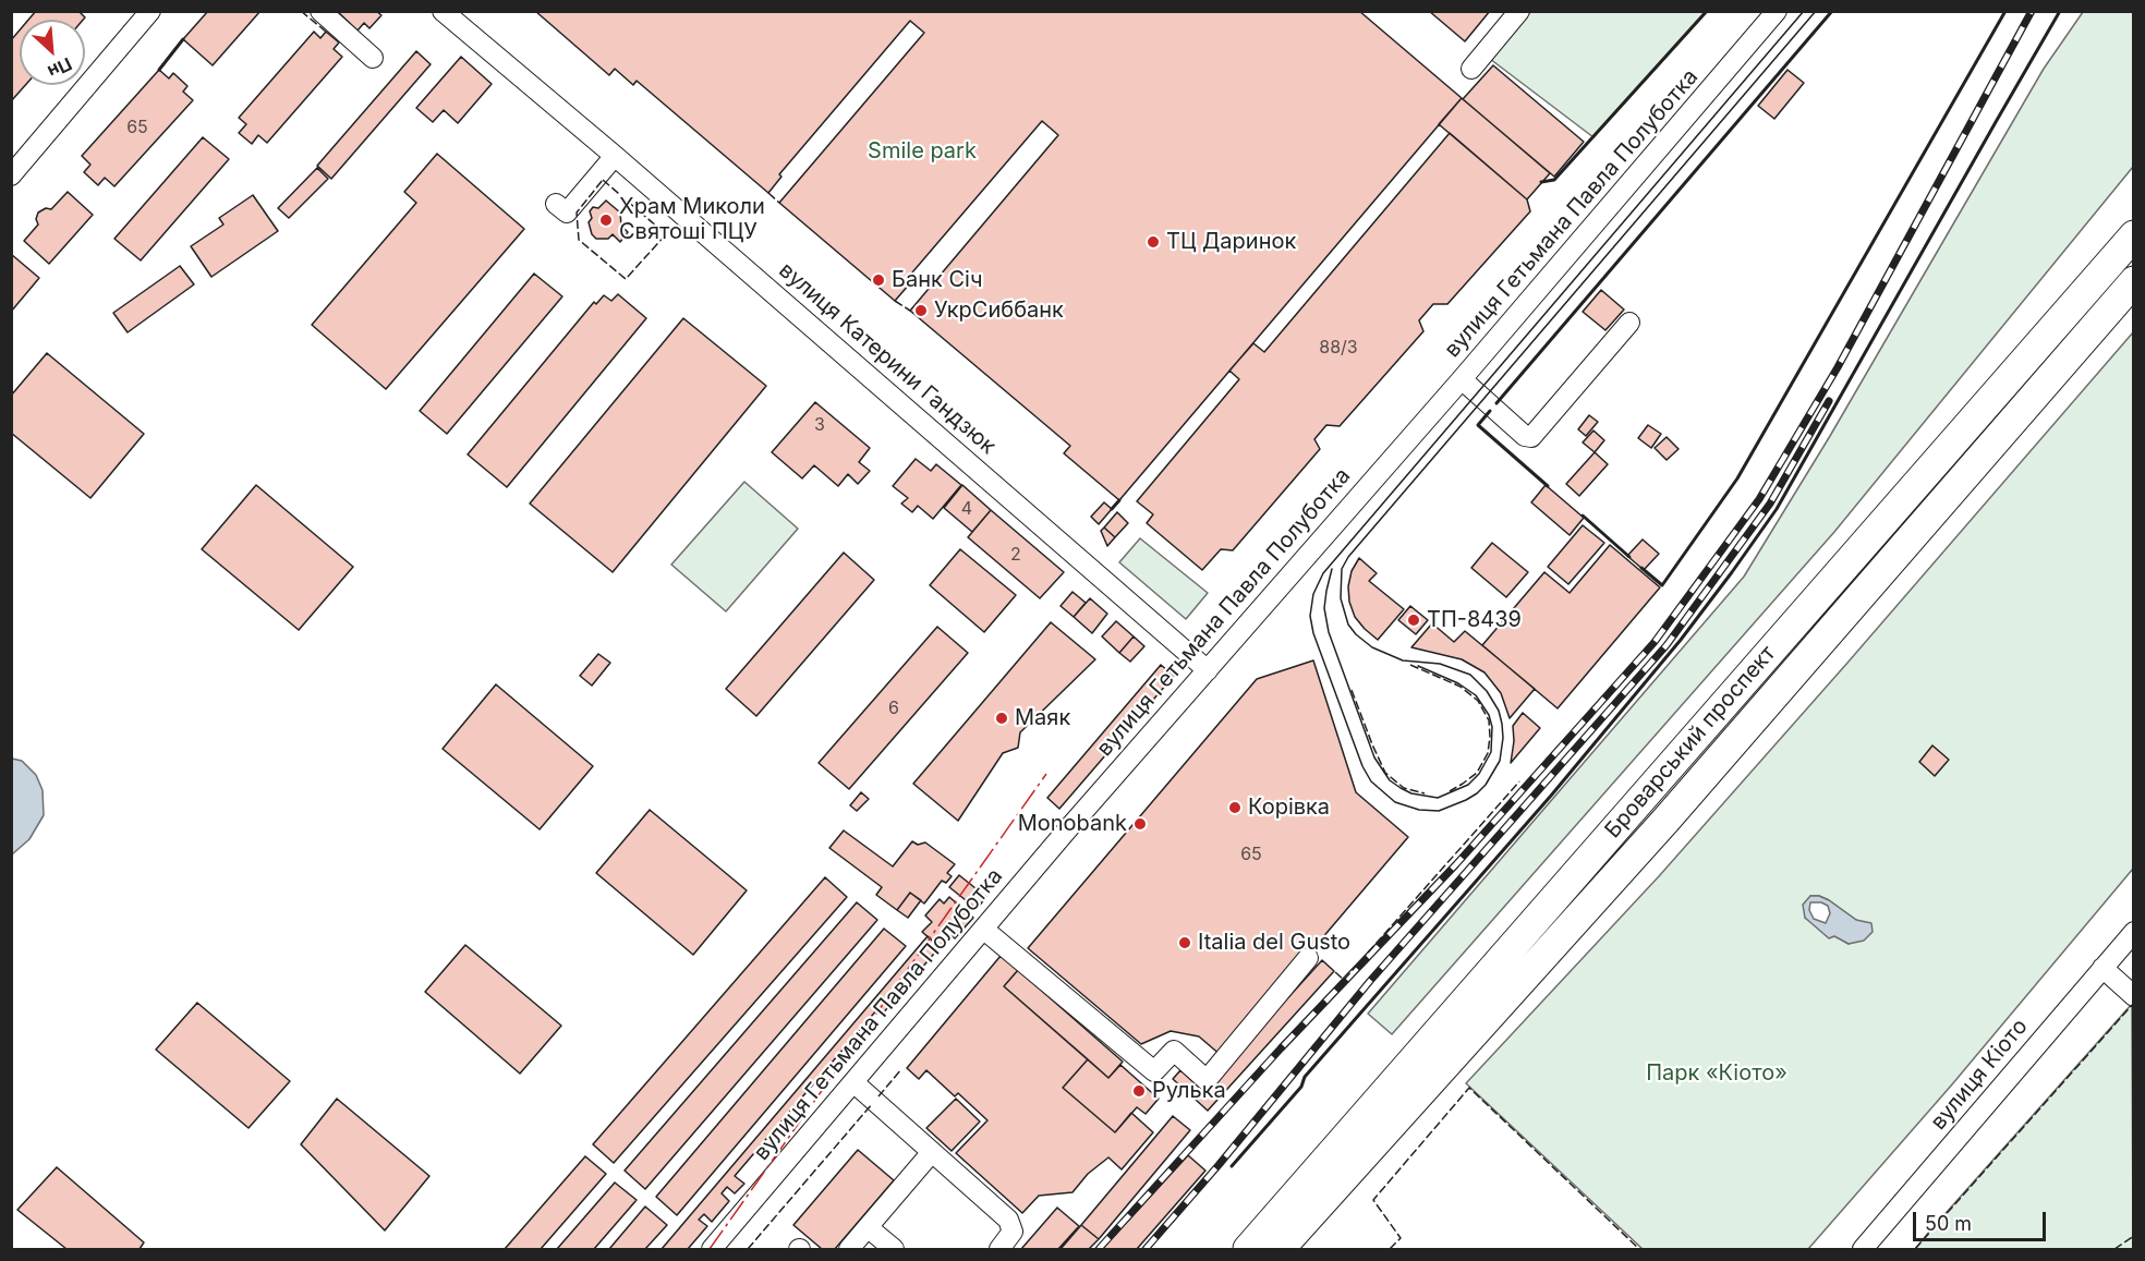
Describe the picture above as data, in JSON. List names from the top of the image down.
{
  "streets": {
    "highway": ["Броварський проспект"],
    "street": ["вулиця Гетьмана Павла Полуботка", "вулиця Катерини Гандзюк", "вулиця Кіото"]
  },
  "crossings": [
    ["вулиця Гетьмана Павла Полуботка", "вулиця Катерини Гандзюк"]
  ],
  "parks": ["Smile park", "Парк «Кіото»"],
  "places": [
    "Храм Миколи Святоші ПЦУ",
    "ТЦ Даринок",
    "Банк Січ",
    "УкрСиббанк",
    "ТП-8439",
    "Маяк",
    "Корівка",
    "Monobank",
    "Italia del Gusto",
    "Рулька"
  ],
  "house_numbers": [
    "65",
    "88/3",
    "3",
    "4",
    "2",
    "6",
    "65"
  ],
  "scale_bar": "50 m",
  "north": "bottom right"
}
